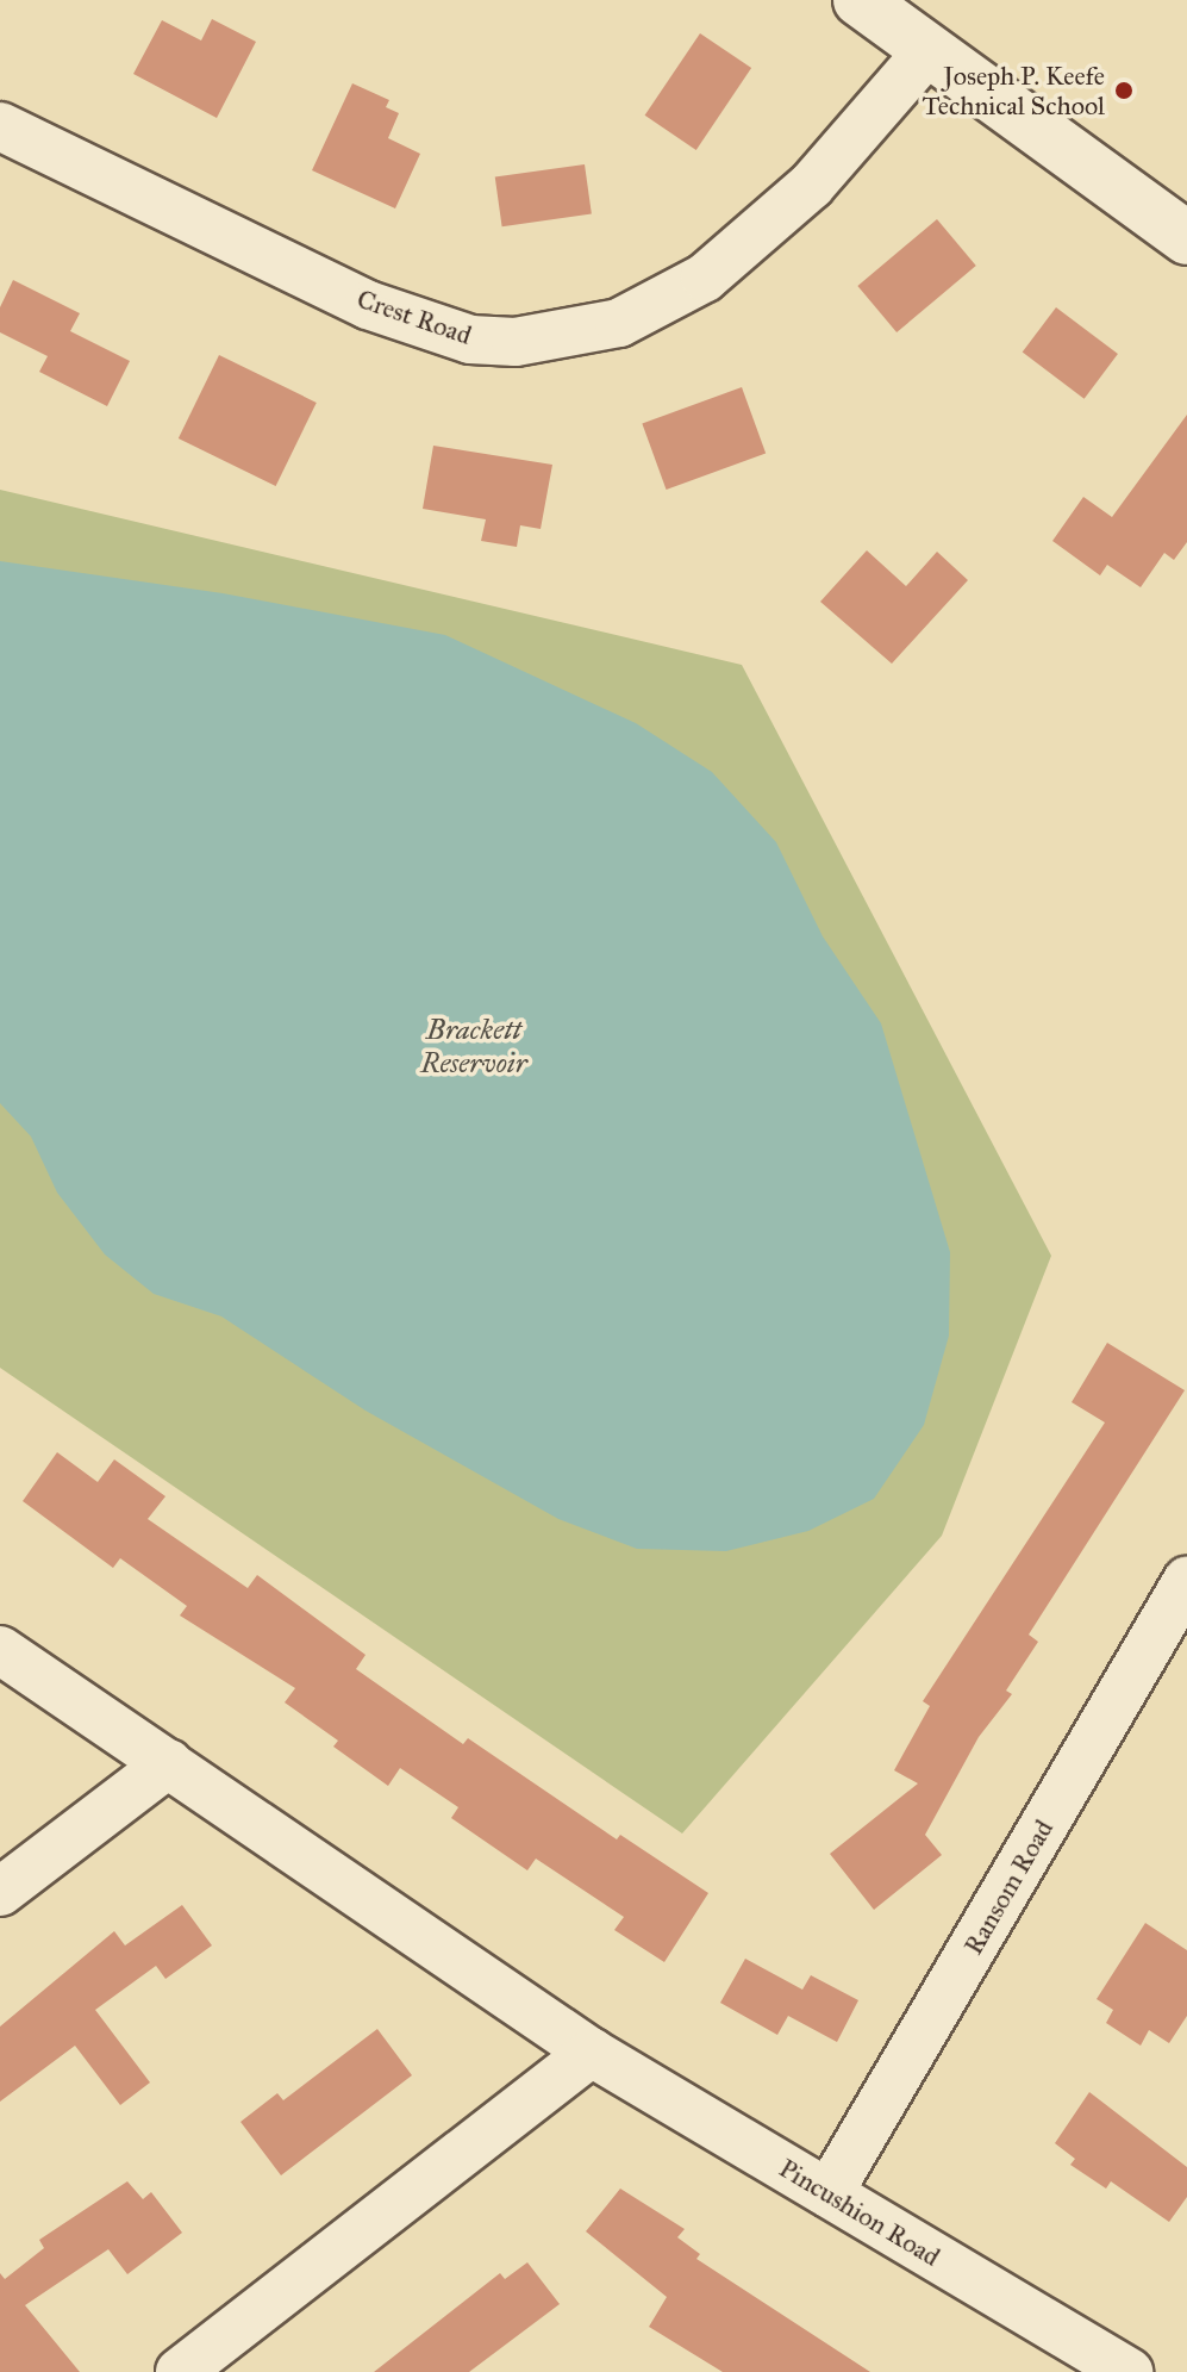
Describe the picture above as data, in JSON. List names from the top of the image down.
{
  "streets": {
    "street": ["Crest Road", "Ransom Road", "Pincushion Road"]
  },
  "crossings": [
    ["Ransom Road", "Pincushion Road"]
  ],
  "water": ["Brackett Reservoir"],
  "places": ["Joseph P. Keefe Technical School"]
}
